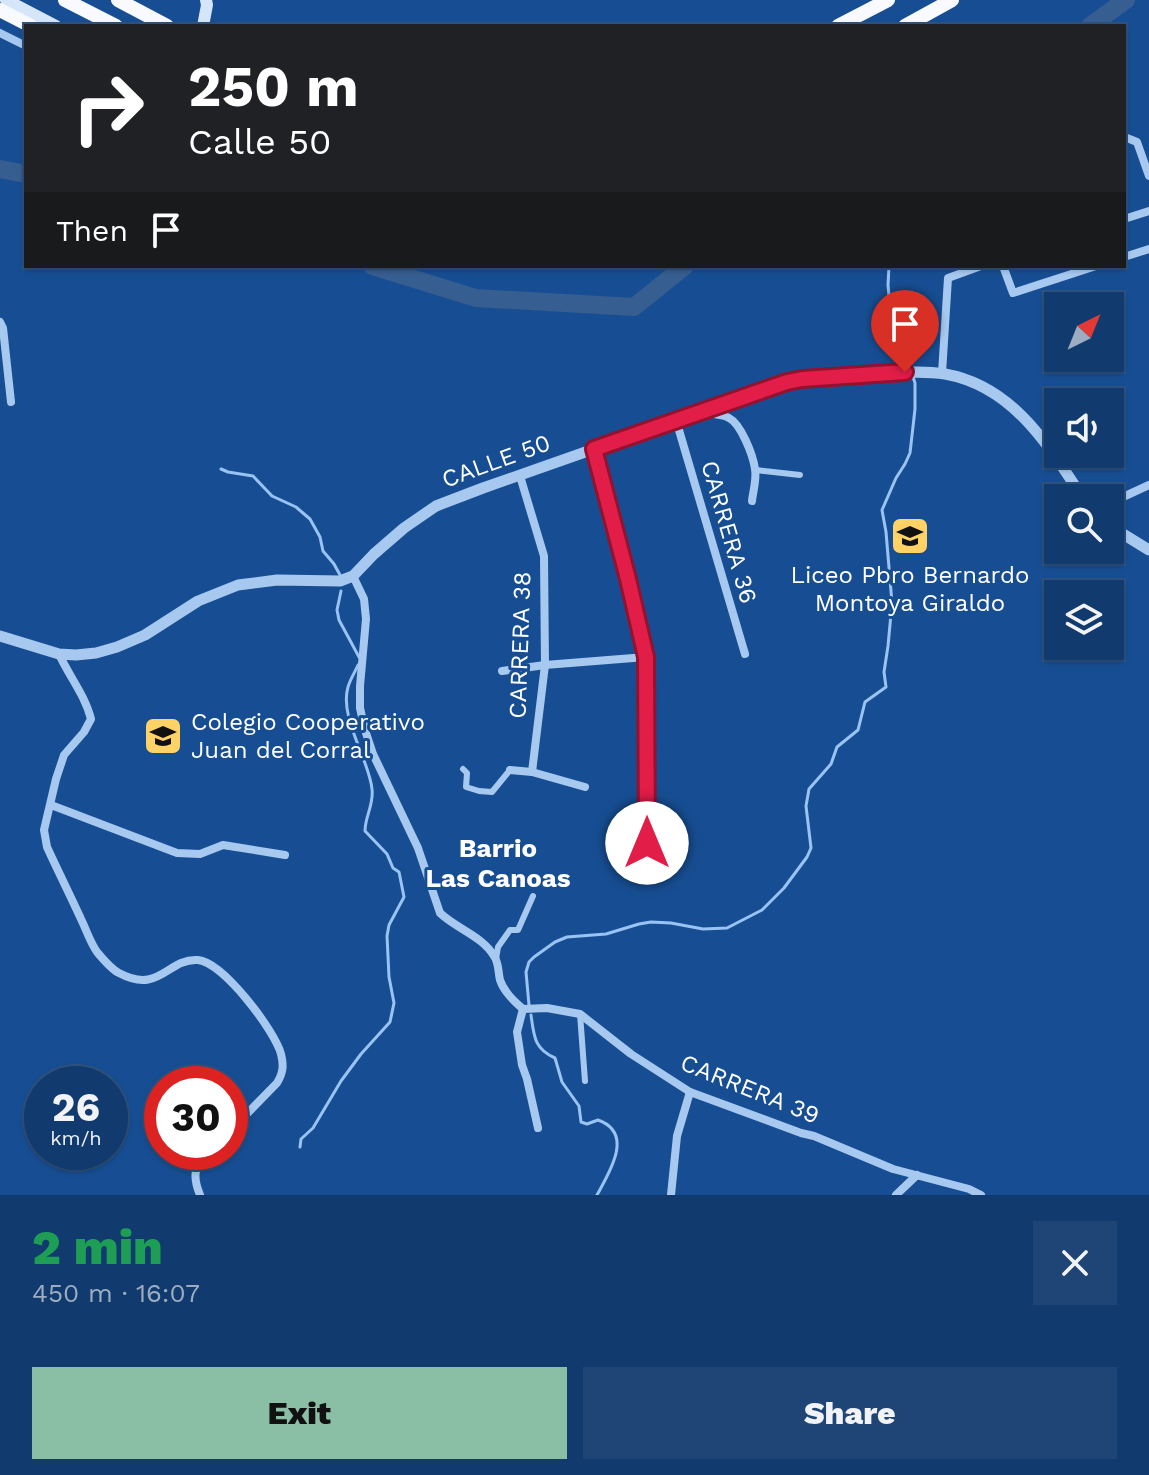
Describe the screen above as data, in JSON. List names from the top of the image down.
{
  "streets": {
    "street": [
      "CALLE 50",
      "CARRERA 36",
      "CARRERA 38",
      "CARRERA 39"
    ]
  },
  "crossings": [
    ["CALLE 50", "CARRERA 36"],
    ["CALLE 50", "CARRERA 38"]
  ],
  "districts": ["Barrio Las Canoas"],
  "places": {
    "school or university": ["Liceo Pbro Bernardo Montoya Giraldo", "Colegio Cooperativo Juan del Corral"]
  },
  "north": "top right",
  "page": {
    "turn": ["250 m", "Calle 50"],
    "then": "Then",
    "speed": "26 km/h",
    "limit": "30",
    "heading": ["2 min", "450 m · 16:07"],
    "buttons": ["Exit", "Share"]
  }
}
